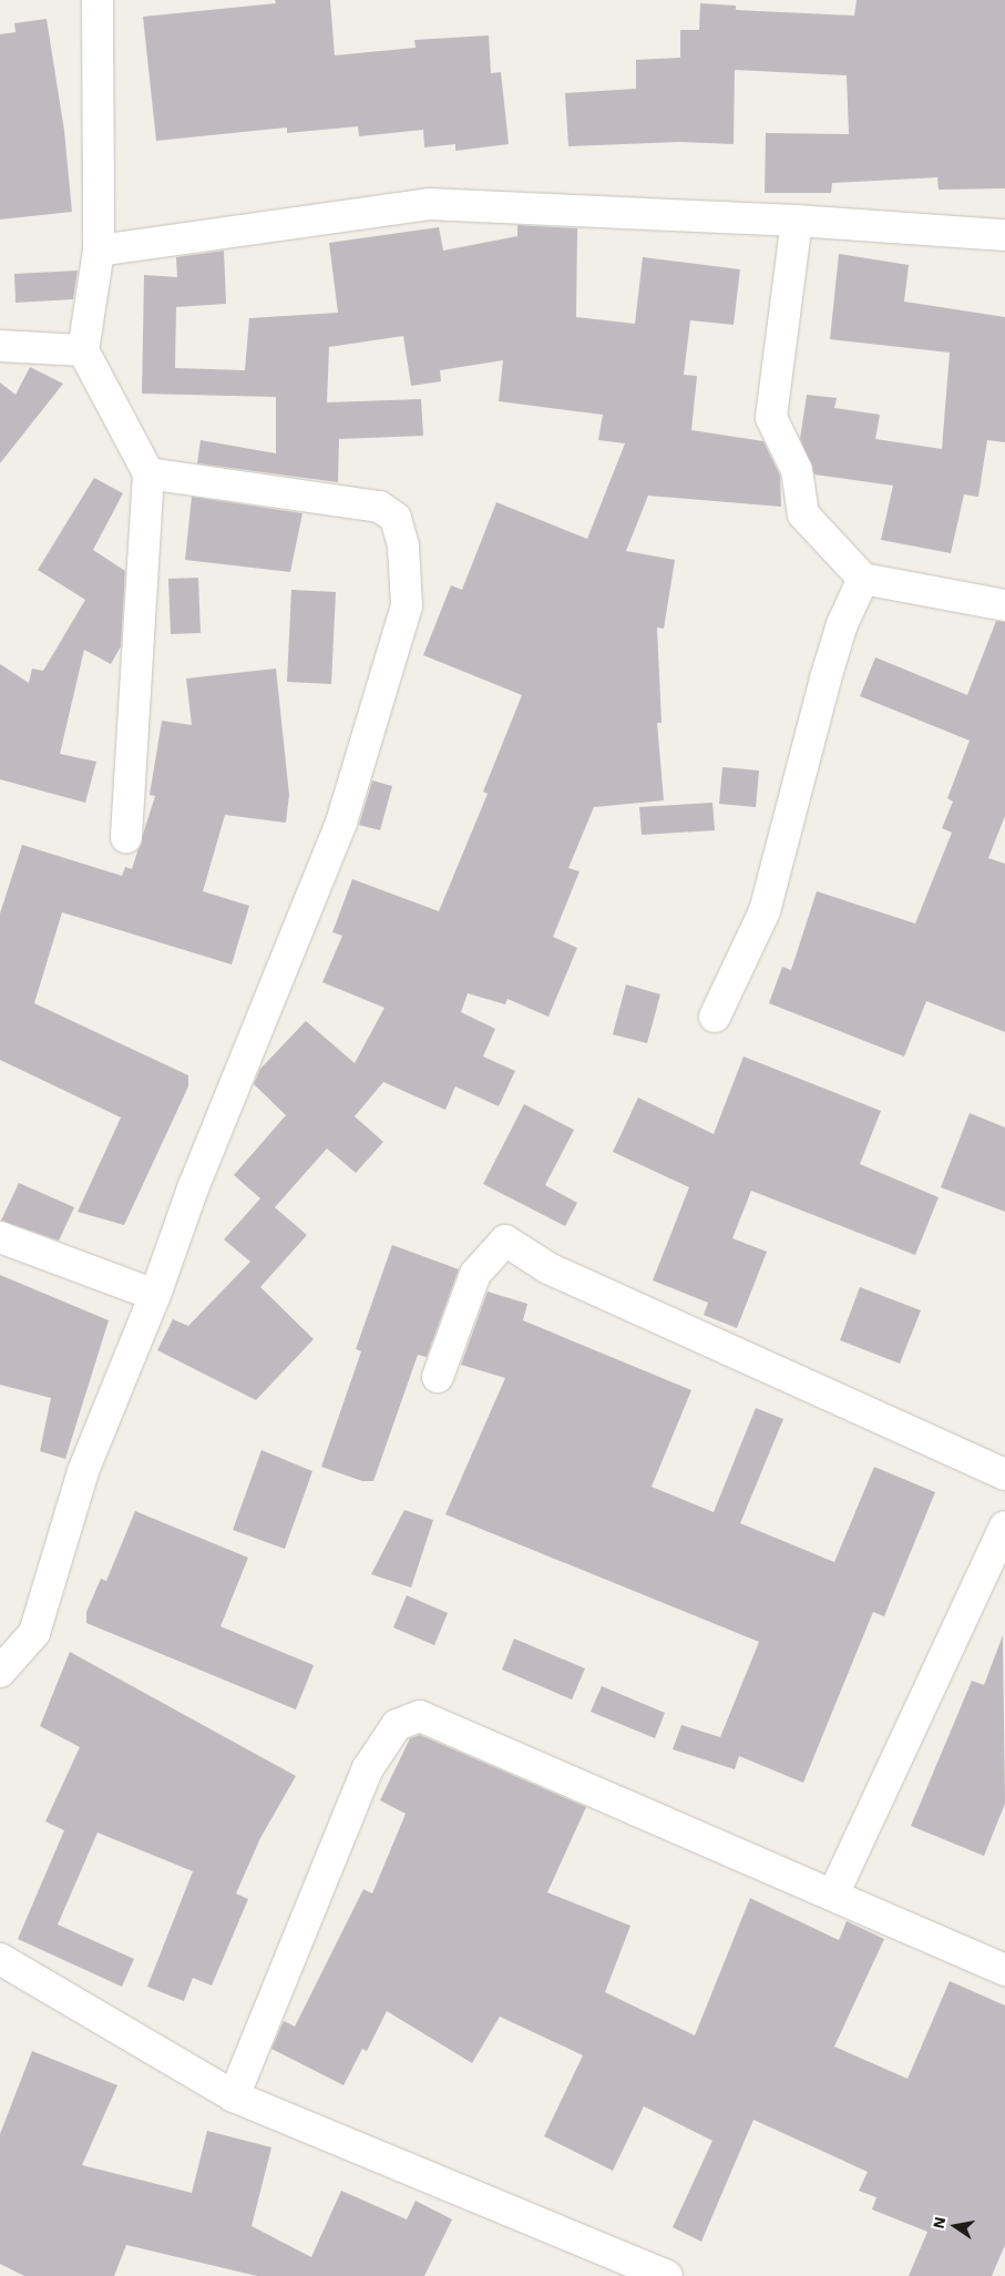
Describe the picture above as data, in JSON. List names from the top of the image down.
{
  "north": "left"
}
